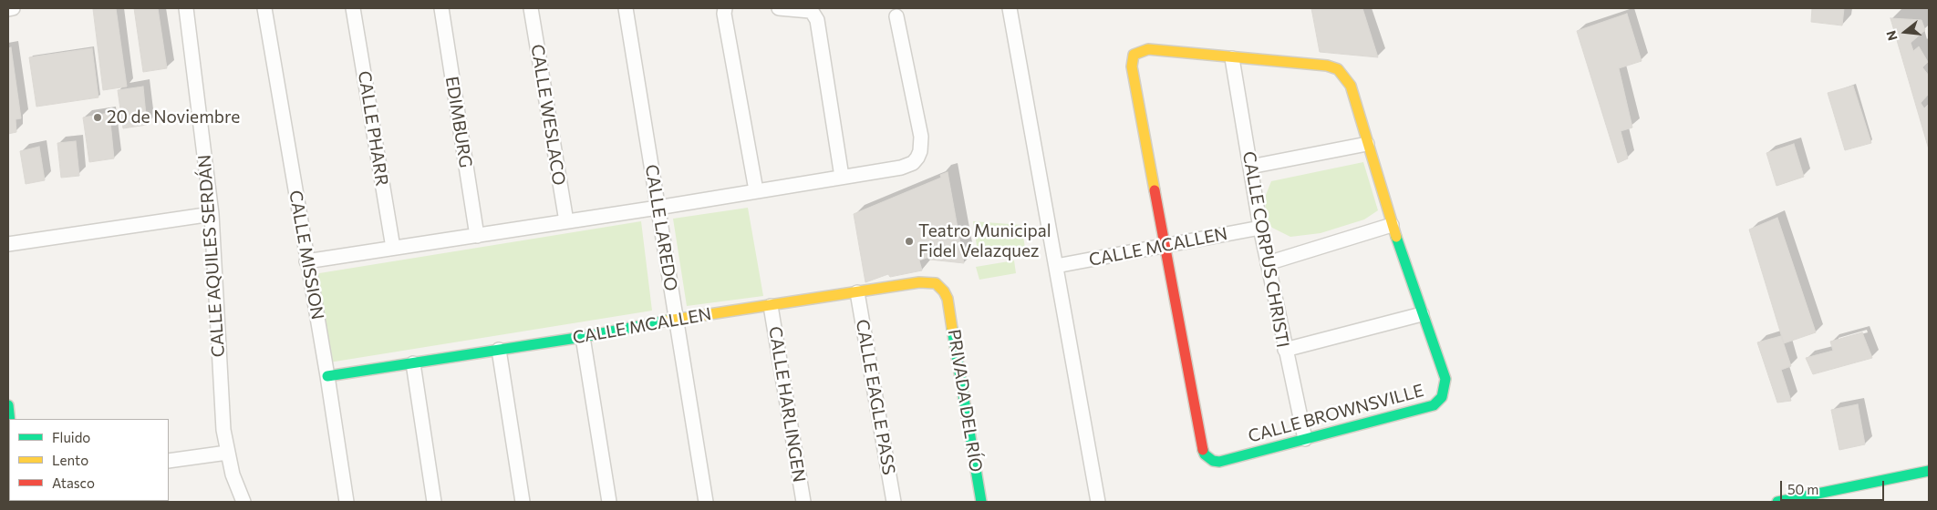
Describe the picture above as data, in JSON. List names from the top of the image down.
{
  "streets": {
    "street": [
      "CALLE WESLACO",
      "EDIMBURG",
      "CALLE PHARR",
      "CALLE LAREDO",
      "CALLE MCALLEN",
      "CALLE CORPUS CHRISTI",
      "CALLE MISSION",
      "CALLE AQUILES SERDÁN",
      "CALLE EAGLE PASS",
      "PRIVADA DEL RÍO",
      "CALLE HARLINGEN",
      "CALLE BROWNSVILLE"
    ]
  },
  "crossings": [
    ["CALLE LAREDO", "CALLE MCALLEN"],
    ["CALLE MCALLEN", "CALLE CORPUS CHRISTI"],
    ["CALLE MCALLEN", "CALLE MISSION"],
    ["CALLE MCALLEN", "CALLE EAGLE PASS"],
    ["CALLE MCALLEN", "PRIVADA DEL RÍO"],
    ["CALLE MCALLEN", "CALLE HARLINGEN"],
    ["CALLE MCALLEN", "CALLE BROWNSVILLE"],
    ["CALLE CORPUS CHRISTI", "CALLE BROWNSVILLE"]
  ],
  "places": ["20 de Noviembre", "Teatro Municipal Fidel Velazquez"],
  "legend": ["Fluido", "Lento", "Atasco"],
  "scale_bar": "50 m",
  "north": "left"
}
